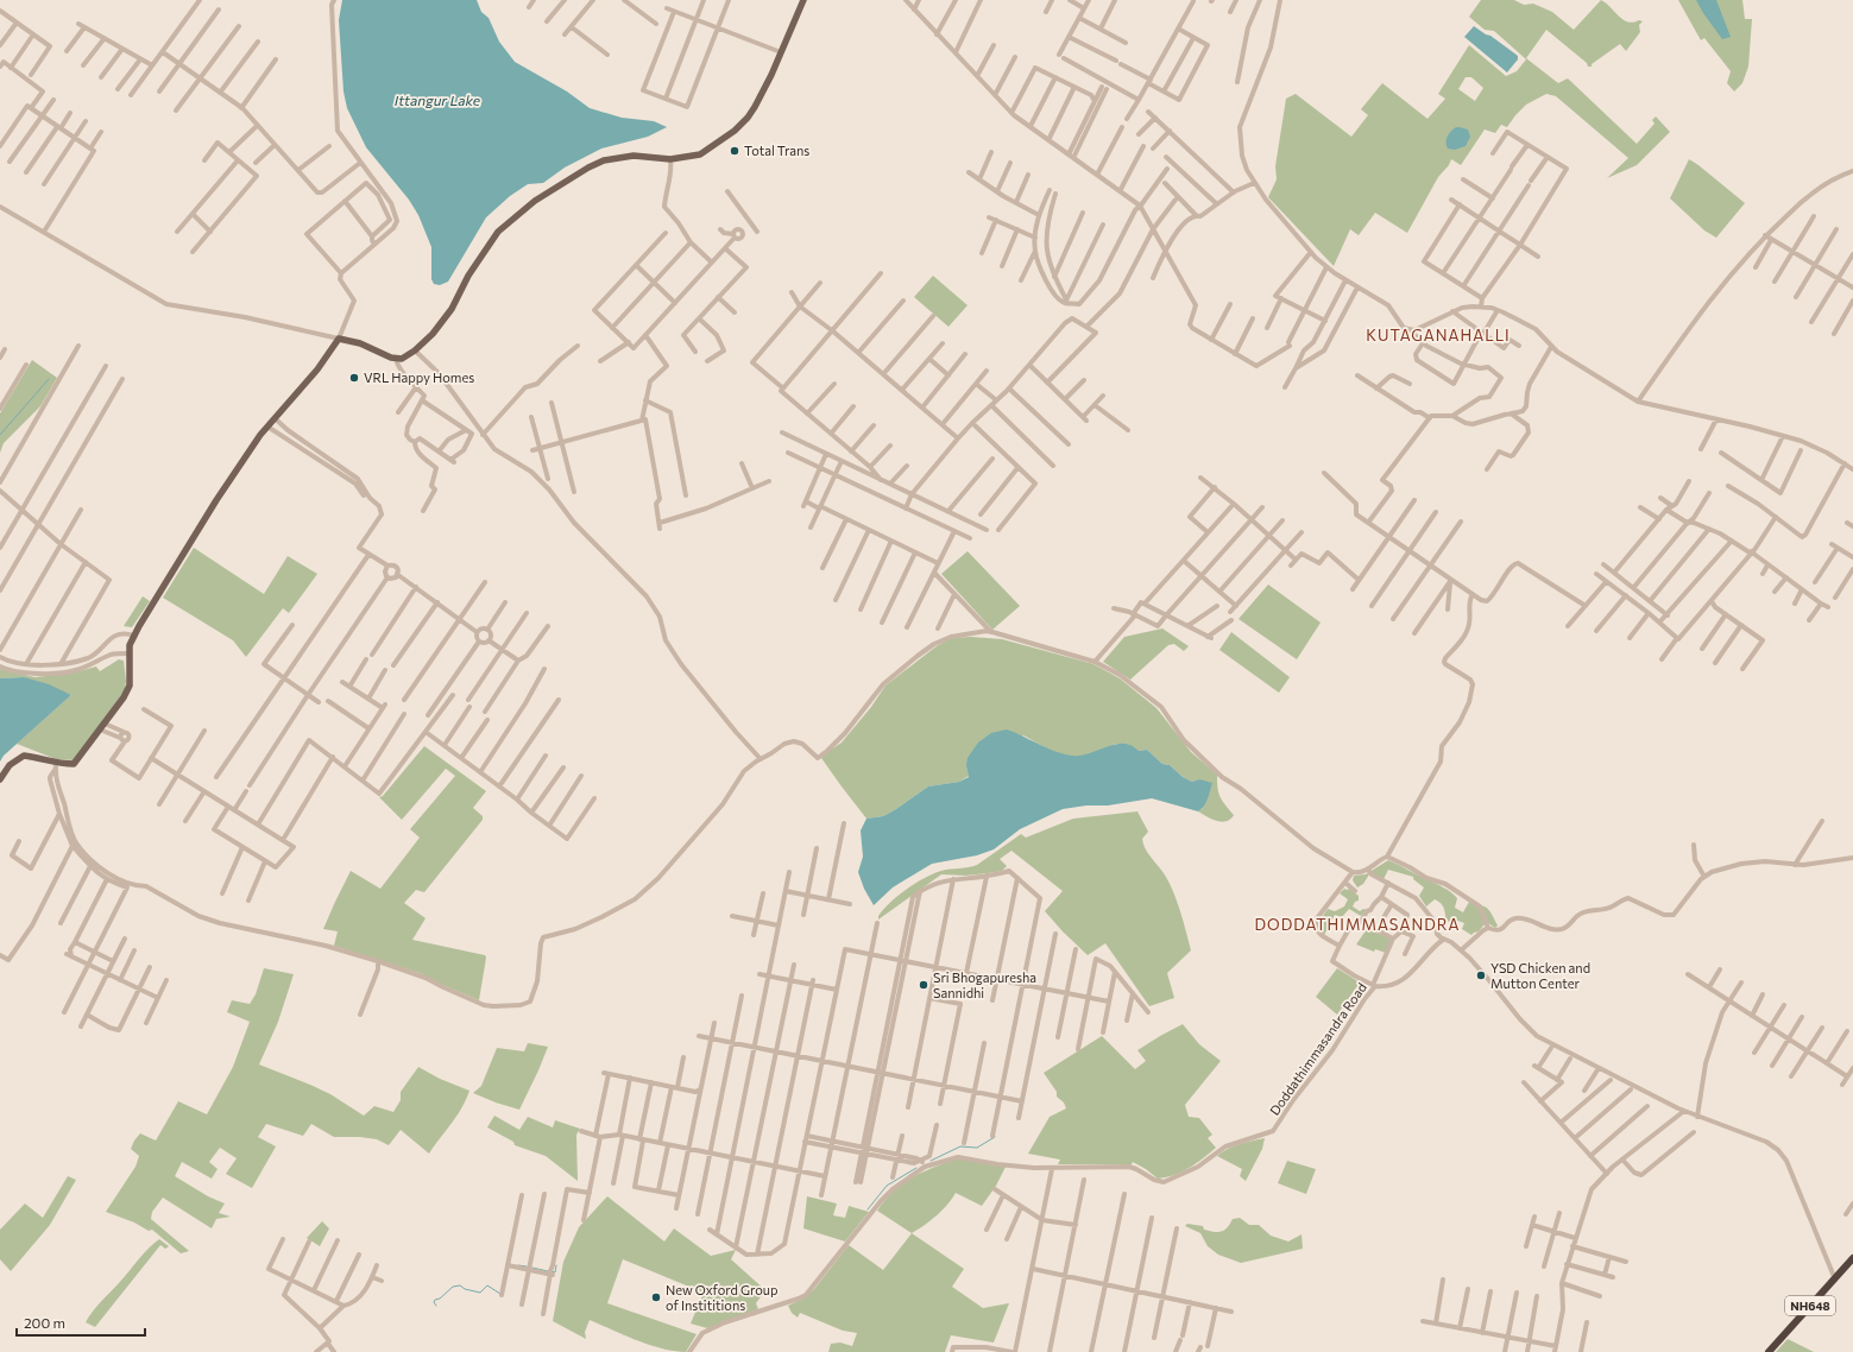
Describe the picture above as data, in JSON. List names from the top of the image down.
{
  "streets": {
    "highway": ["NH648"],
    "street": ["Doddathimmasandra Road"]
  },
  "districts": ["KUTAGANAHALLI", "DODDATHIMMASANDRA"],
  "water": ["Ittangur Lake"],
  "places": [
    "Total Trans",
    "VRL Happy Homes",
    "YSD Chicken and Mutton Center",
    "Sri Bhogapuresha Sannidhi",
    "New Oxford Group of Instititions"
  ],
  "scale_bar": "200 m"
}
